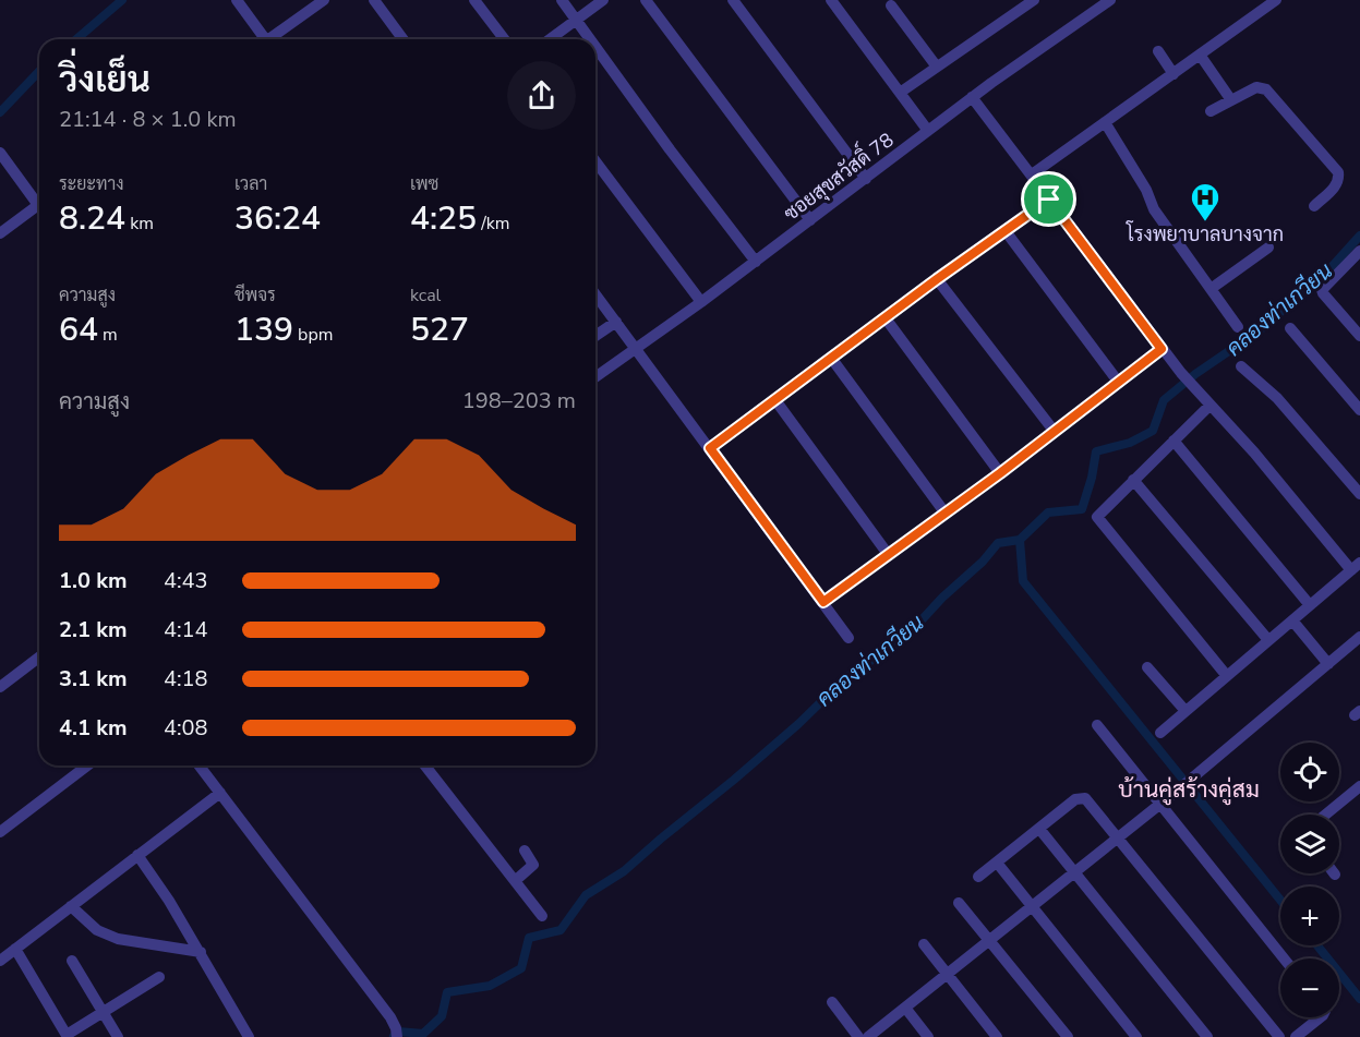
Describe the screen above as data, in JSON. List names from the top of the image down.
{
  "streets": {
    "street": ["ซอยสุขสวัสดิ์ 78"]
  },
  "districts": ["บ้านคู่สร้างคู่สม"],
  "water": ["คลองท่าเกวียน"],
  "places": {
    "hospital": ["โรงพยาบาลบางจาก"]
  },
  "page": {
    "heading": ["วิ่งเย็น", "21:14 · 8 × 1.0 km"],
    "stats": [
      ["ระยะทาง", "8.24 km"],
      ["เวลา", "36:24"],
      ["เพซ", "4:25 /km"],
      ["ความสูง", "64 m"],
      ["ชีพจร", "139 bpm"],
      ["kcal", "527"]
    ],
    "chart": ["ความสูง", "198–203 m"],
    "list": [
      {
        "name": "1.0 km",
        "note": "4:43"
      },
      {
        "name": "2.1 km",
        "note": "4:14"
      },
      {
        "name": "3.1 km",
        "note": "4:18"
      },
      {
        "name": "4.1 km",
        "note": "4:08"
      }
    ],
    "map_buttons": ["+", "−"]
  }
}
